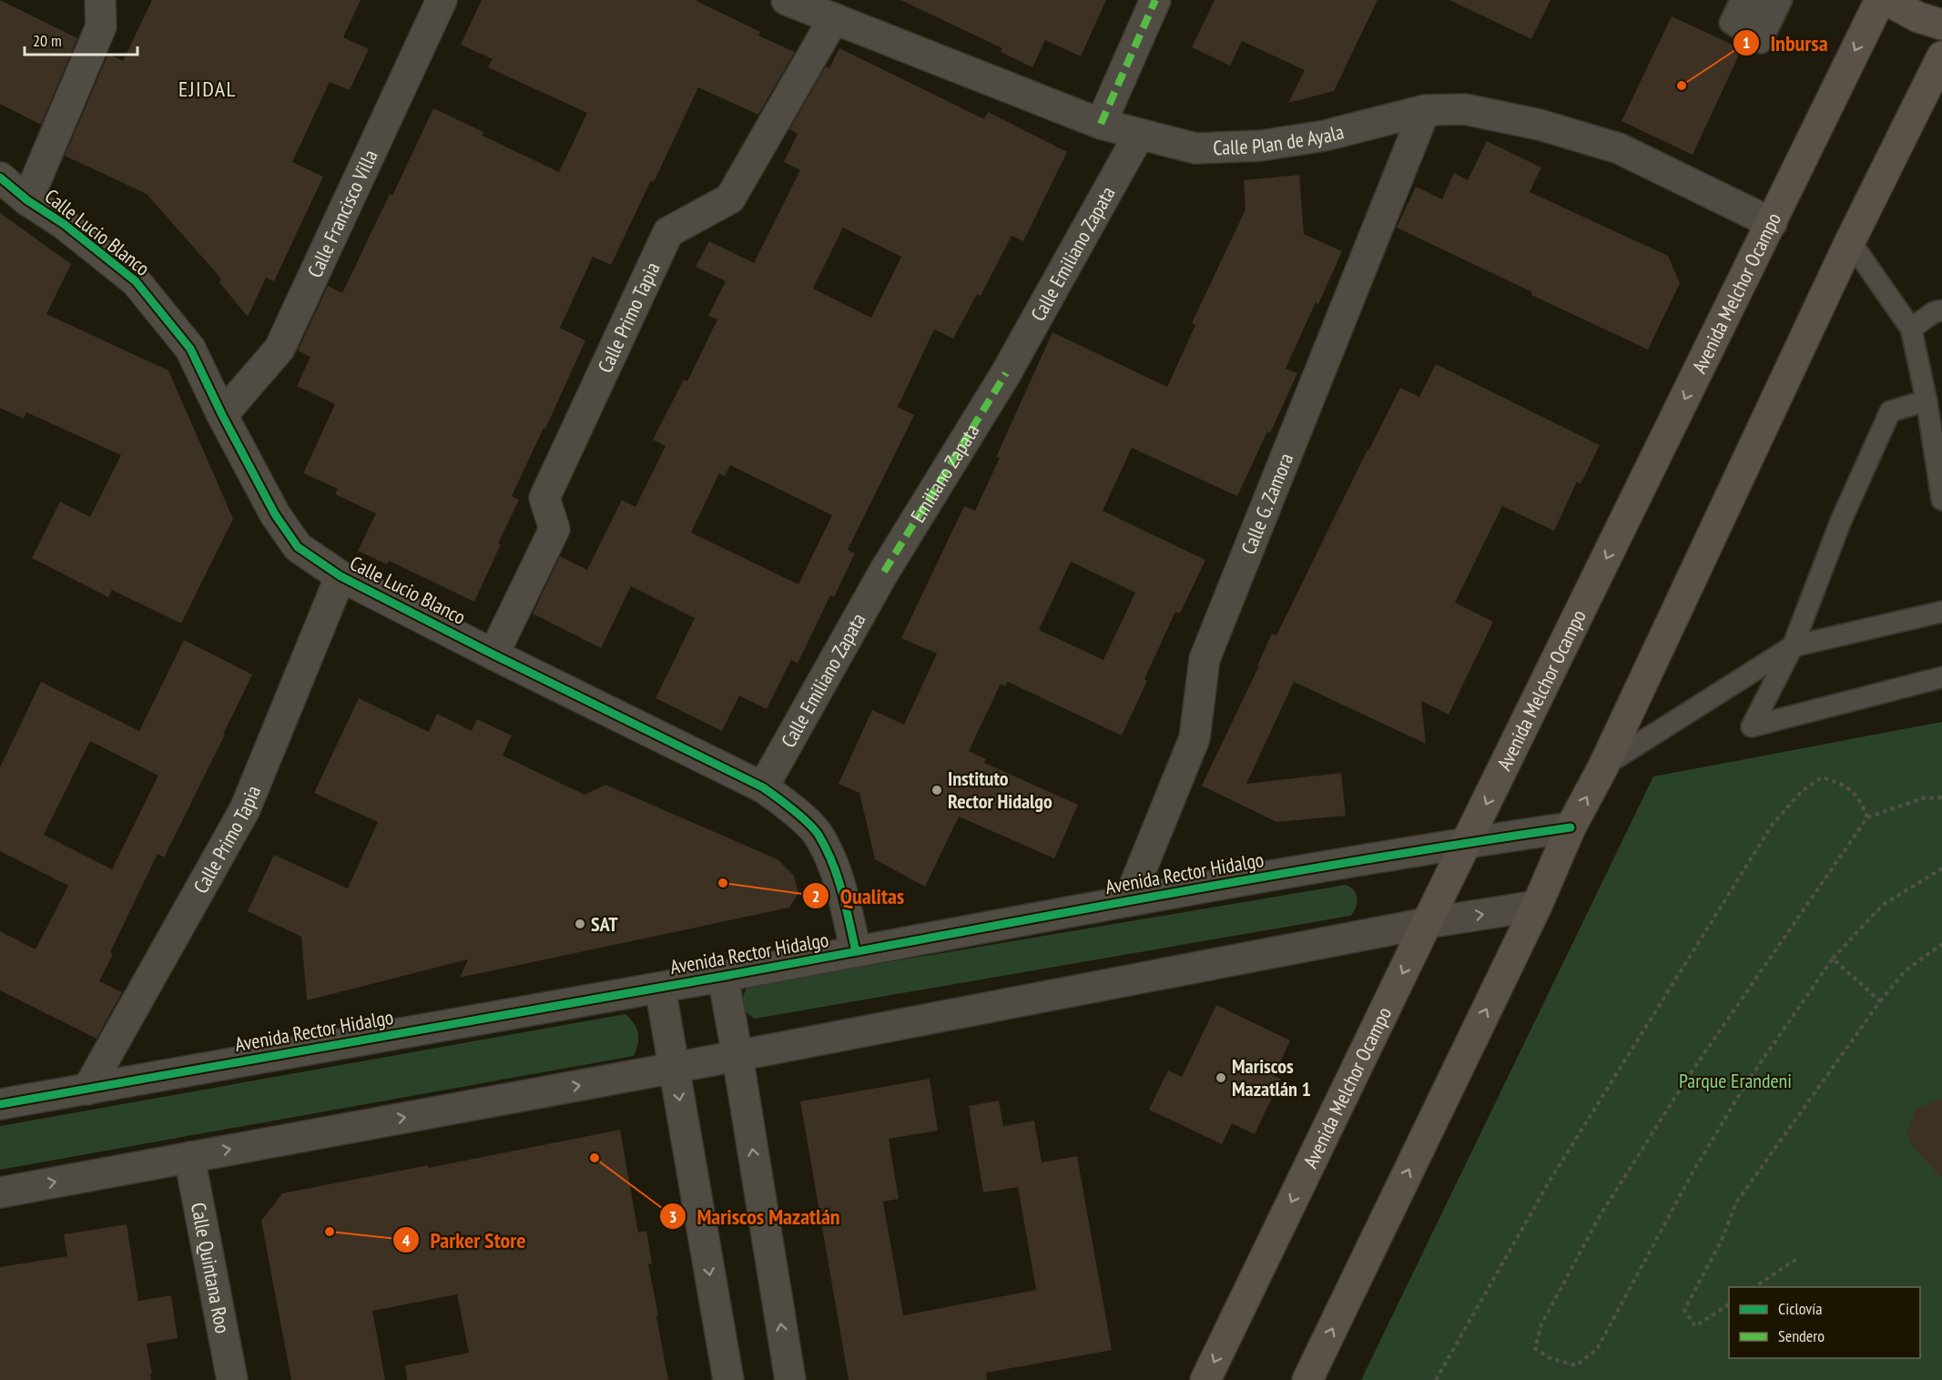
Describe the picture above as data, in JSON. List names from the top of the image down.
{
  "streets": {
    "main road": ["Avenida Melchor Ocampo"],
    "street": [
      "Calle Plan de Ayala",
      "Calle Francisco Villa",
      "Calle Lucio Blanco",
      "Calle Emiliano Zapata",
      "Calle Primo Tapia",
      "Emiliano Zapata",
      "Calle G. Zamora",
      "Avenida Rector Hidalgo",
      "Calle Quintana Roo"
    ]
  },
  "crossings": [
    ["Calle Plan de Ayala", "Calle Emiliano Zapata"],
    ["Calle Plan de Ayala", "Avenida Melchor Ocampo"],
    ["Calle Plan de Ayala", "Calle Primo Tapia"],
    ["Calle Plan de Ayala", "Calle G. Zamora"],
    ["Calle Francisco Villa", "Calle Lucio Blanco"],
    ["Calle Lucio Blanco", "Calle Emiliano Zapata"],
    ["Calle Lucio Blanco", "Calle Primo Tapia"],
    ["Calle Lucio Blanco", "Avenida Rector Hidalgo"],
    ["Calle Emiliano Zapata", "Emiliano Zapata"],
    ["Avenida Melchor Ocampo", "Avenida Rector Hidalgo"],
    ["Calle Primo Tapia", "Avenida Rector Hidalgo"],
    ["Calle G. Zamora", "Avenida Rector Hidalgo"]
  ],
  "districts": ["EJIDAL"],
  "parks": ["Parque Erandeni"],
  "places": [
    "Inbursa",
    "Instituto Rector Hidalgo",
    "Qualitas",
    "SAT",
    "Mariscos Mazatlán 1",
    "Mariscos Mazatlán",
    "Parker Store"
  ],
  "legend": ["Ciclovía", "Sendero"],
  "scale_bar": "20 m"
}
